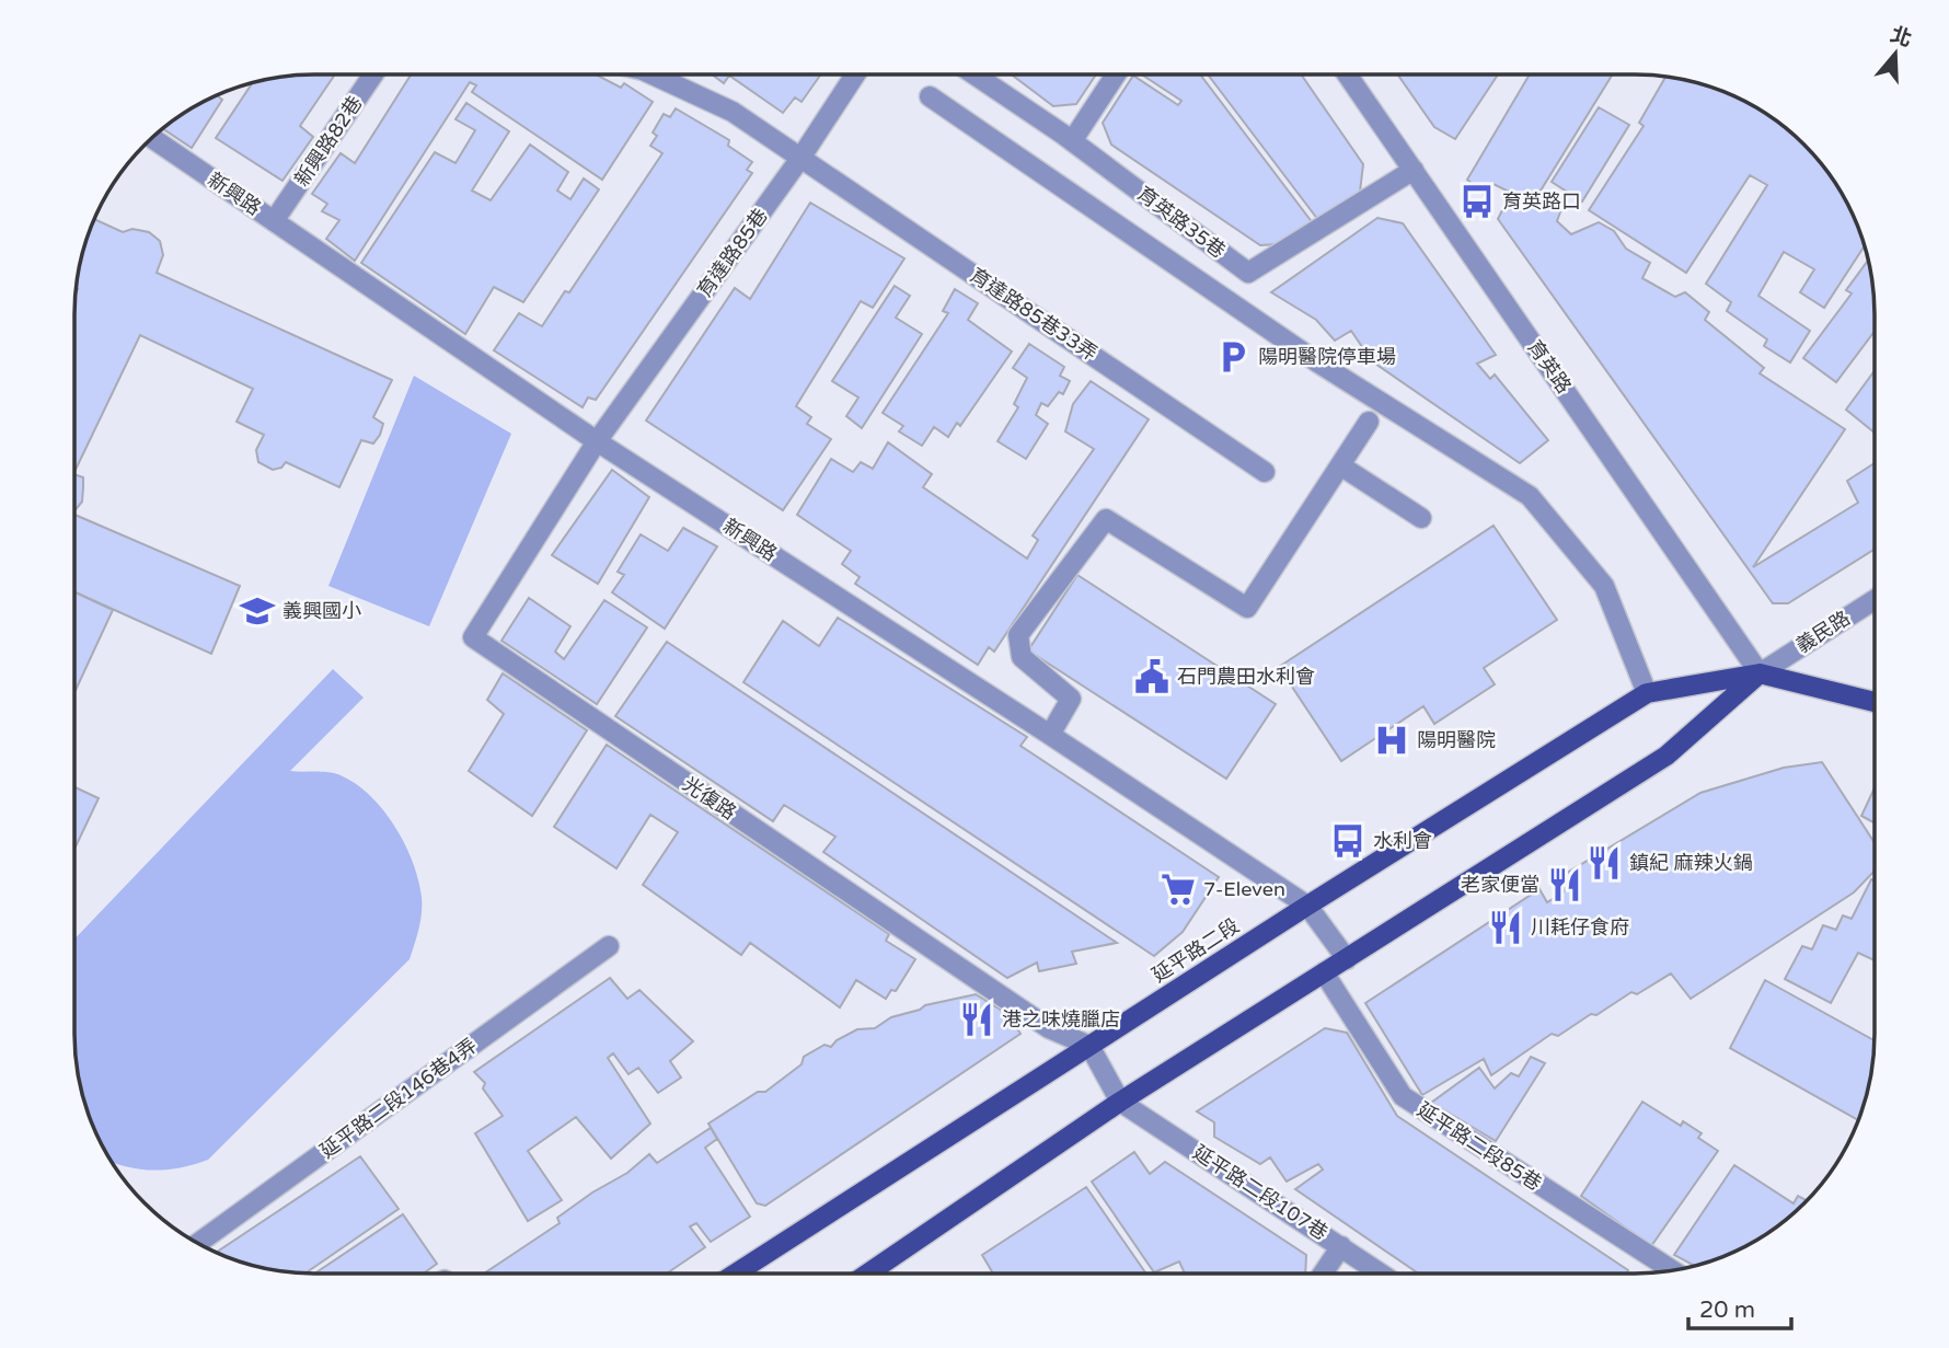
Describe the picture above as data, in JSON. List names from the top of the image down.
{
  "streets": {
    "main road": ["延平路二段"],
    "street": [
      "新興路82巷",
      "新興路",
      "育英路35巷",
      "育達路85巷",
      "育達路85巷33弄",
      "育英路",
      "義民路",
      "光復路",
      "延平路二段146巷4弄",
      "延平路二段85巷",
      "延平路二段107巷"
    ]
  },
  "crossings": [
    ["新興路82巷", "新興路"],
    ["新興路", "育達路85巷"],
    ["新興路", "光復路"],
    ["新興路", "延平路二段"],
    ["育英路35巷", "育英路"],
    ["育達路85巷", "育達路85巷33弄"],
    ["育達路85巷", "光復路"],
    ["育英路", "義民路"],
    ["育英路", "延平路二段"],
    ["義民路", "延平路二段"],
    ["光復路", "延平路二段"]
  ],
  "places": {
    "bus stop": ["育英路口", "水利會"],
    "parking": ["陽明醫院停車場"],
    "school or university": ["義興國小"],
    "public building": ["石門農田水利會"],
    "hospital": ["陽明醫院"],
    "restaurant": [
      "鎮紀 麻辣火鍋",
      "老家便當",
      "川耗仔食府",
      "港之味燒臘店"
    ],
    "supermarket": ["7-Eleven"]
  },
  "scale_bar": "20 m",
  "north": "top"
}
